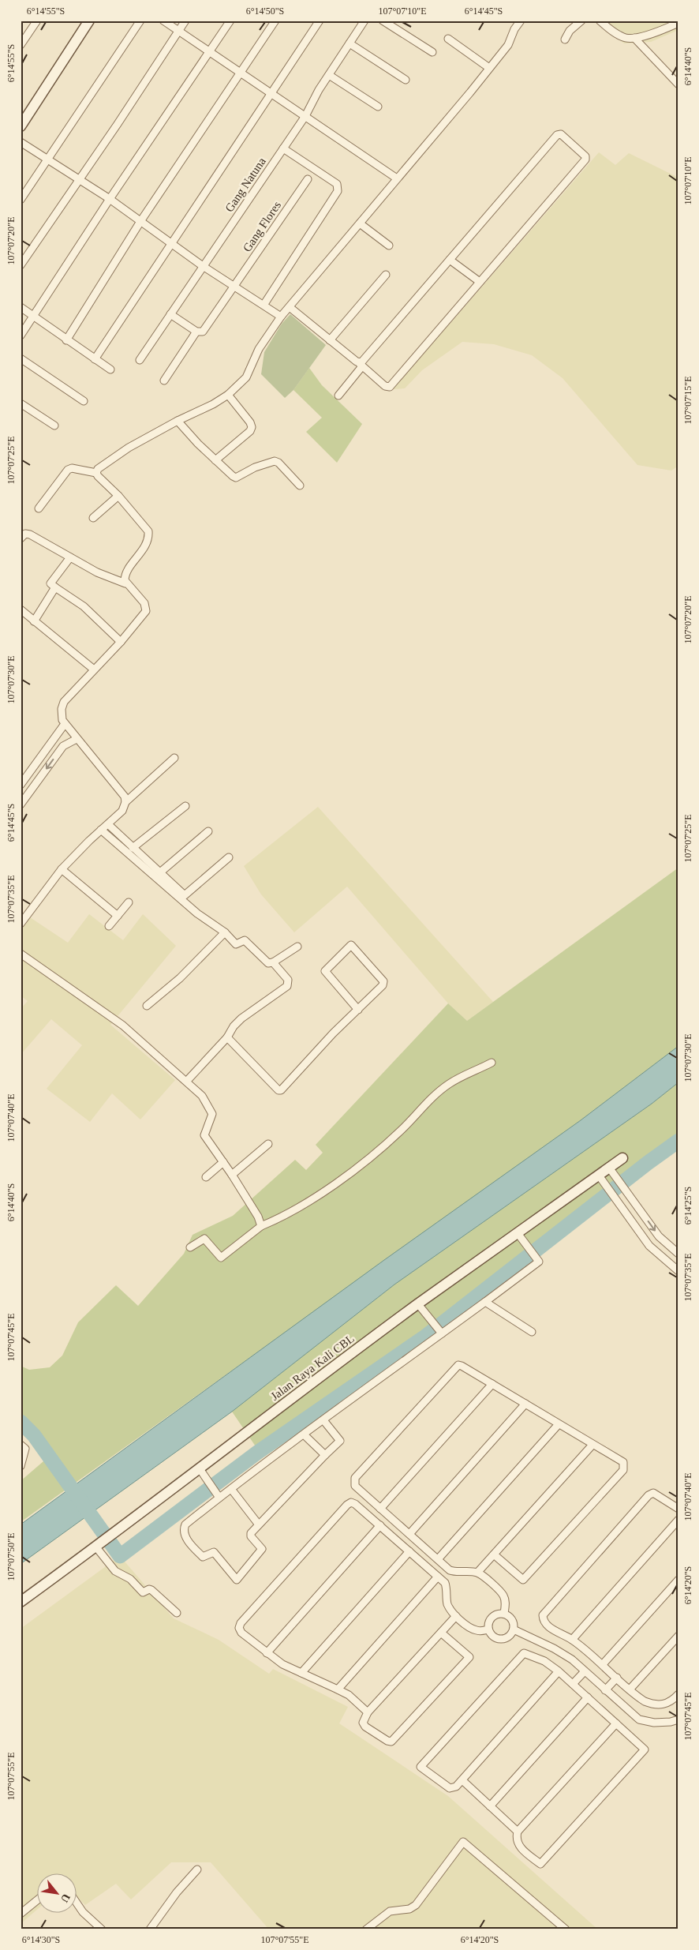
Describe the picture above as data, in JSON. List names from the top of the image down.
{
  "streets": {
    "main road": ["Jalan Raya Kali CBL"],
    "street": ["Gang Natuna", "Gang Flores"]
  },
  "north": "bottom right",
  "coordinates": [
    "6°14'55\"S",
    "6°14'50\"S",
    "107°07'10\"E",
    "6°14'45\"S",
    "6°14'40\"S",
    "107°07'20\"E",
    "107°07'15\"E",
    "107°07'25\"E",
    "107°07'30\"E",
    "107°07'35\"E",
    "107°07'40\"E",
    "6°14'25\"S",
    "107°07'45\"E",
    "107°07'50\"E",
    "6°14'20\"S",
    "107°07'55\"E",
    "6°14'30\"S"
  ]
}
